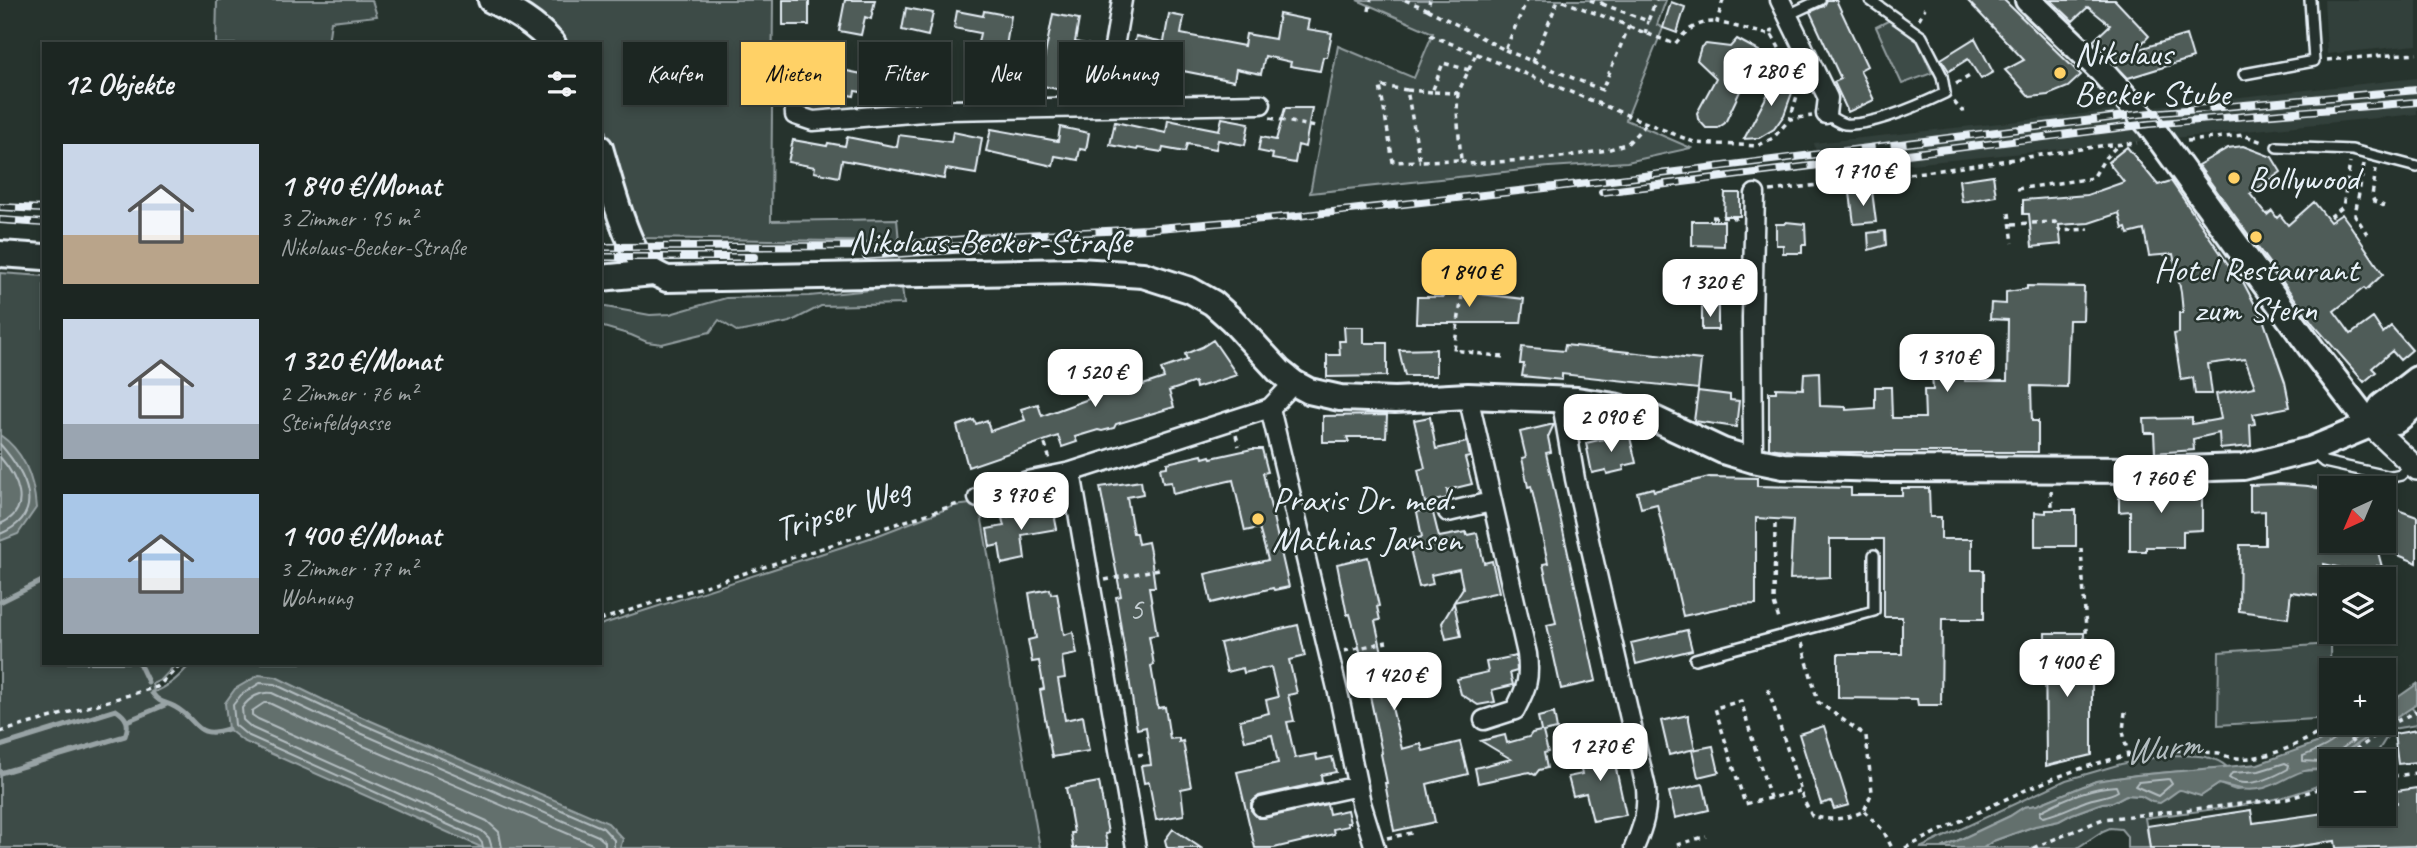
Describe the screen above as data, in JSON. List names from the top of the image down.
{
  "streets": {
    "main road": ["Nikolaus-Becker-Straße"],
    "path": ["Tripser Weg"]
  },
  "water": ["Wurm"],
  "places": [
    "Nikolaus Becker Stube",
    "Bollywood",
    "Hotel Restaurant zum Stern",
    "Praxis Dr. med. Mathias Jansen"
  ],
  "house_numbers": ["5"],
  "north": "bottom left",
  "page": {
    "chip": [
      "Kaufen",
      "Mieten",
      "Filter",
      "Neu",
      "Wohnung"
    ],
    "heading": "12 Objekte",
    "price": [
      "1 280 €",
      "1 710 €",
      "1 840 €",
      "1 320 €",
      "1 310 €",
      "1 520 €",
      "2 090 €",
      "1 760 €",
      "3 970 €",
      "1 400 €",
      "1 420 €",
      "1 270 €"
    ],
    "list": [
      {
        "name": "1 840 €/Monat",
        "note": "3 Zimmer · 95 m² · Nikolaus-Becker-Straße"
      },
      {
        "name": "1 320 €/Monat",
        "note": "2 Zimmer · 76 m² · Steinfeldgasse"
      },
      {
        "name": "1 400 €/Monat",
        "note": "3 Zimmer · 77 m² · Wohnung"
      }
    ],
    "map_buttons": ["+", "−"]
  }
}
